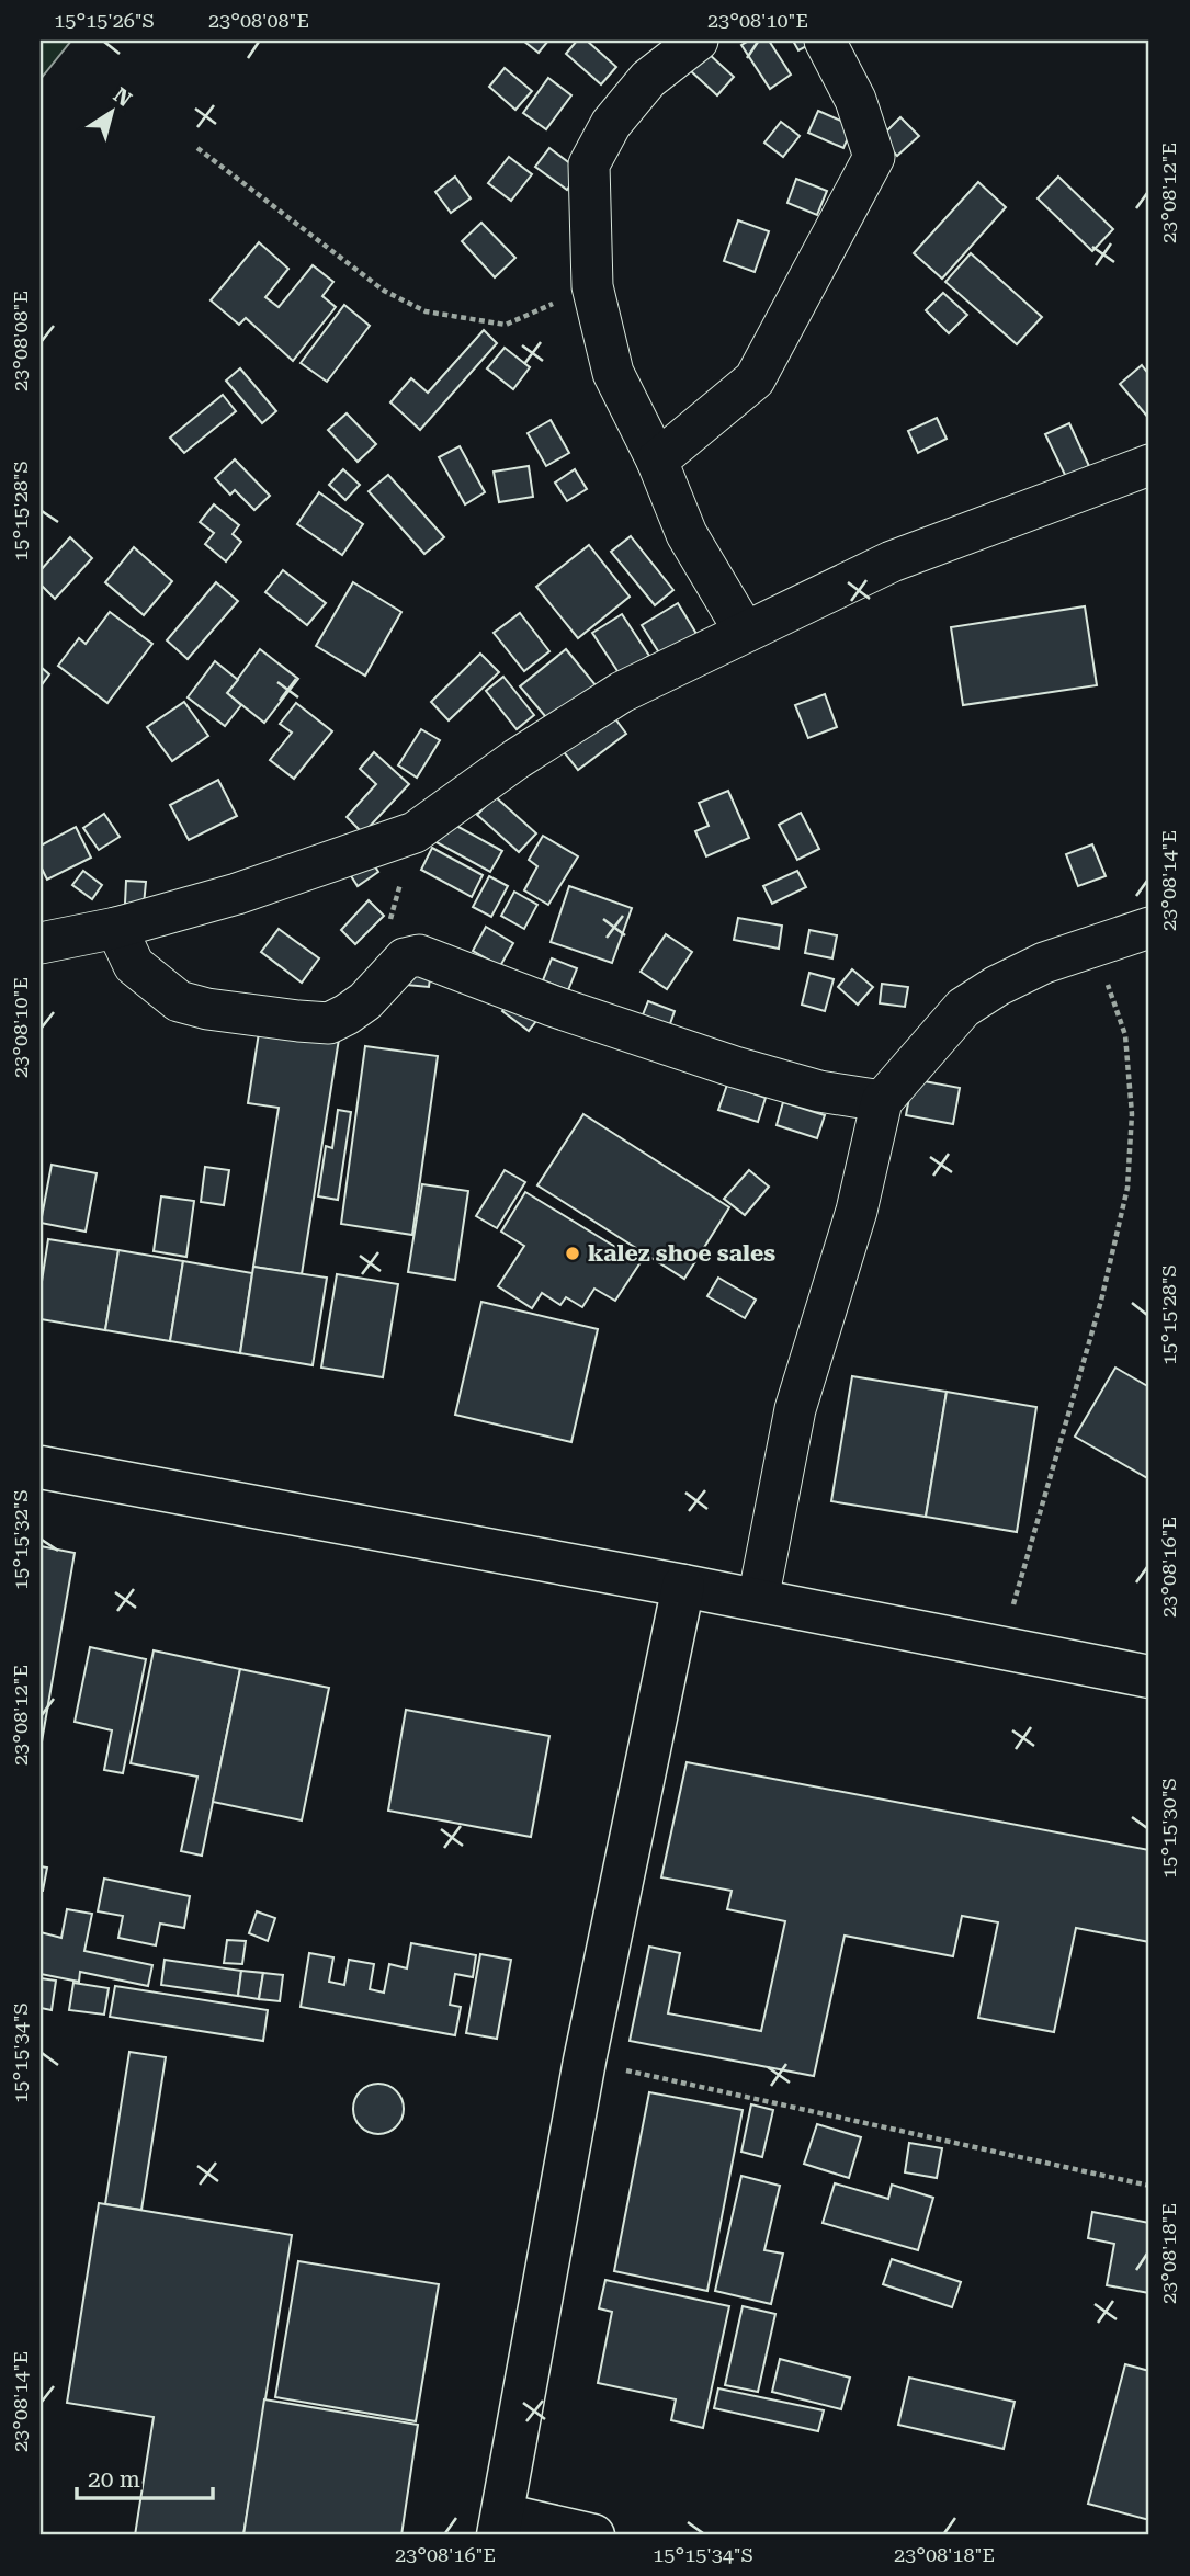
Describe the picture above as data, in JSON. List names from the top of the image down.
{
  "places": ["kalez shoe sales"],
  "scale_bar": "20 m",
  "north": "top right",
  "coordinates": [
    "15°15'26\"S",
    "23°08'08\"E",
    "23°08'10\"E",
    "23°08'12\"E",
    "15°15'28\"S",
    "23°08'14\"E",
    "15°15'32\"S",
    "23°08'16\"E",
    "15°15'30\"S",
    "15°15'34\"S",
    "23°08'18\"E"
  ]
}
